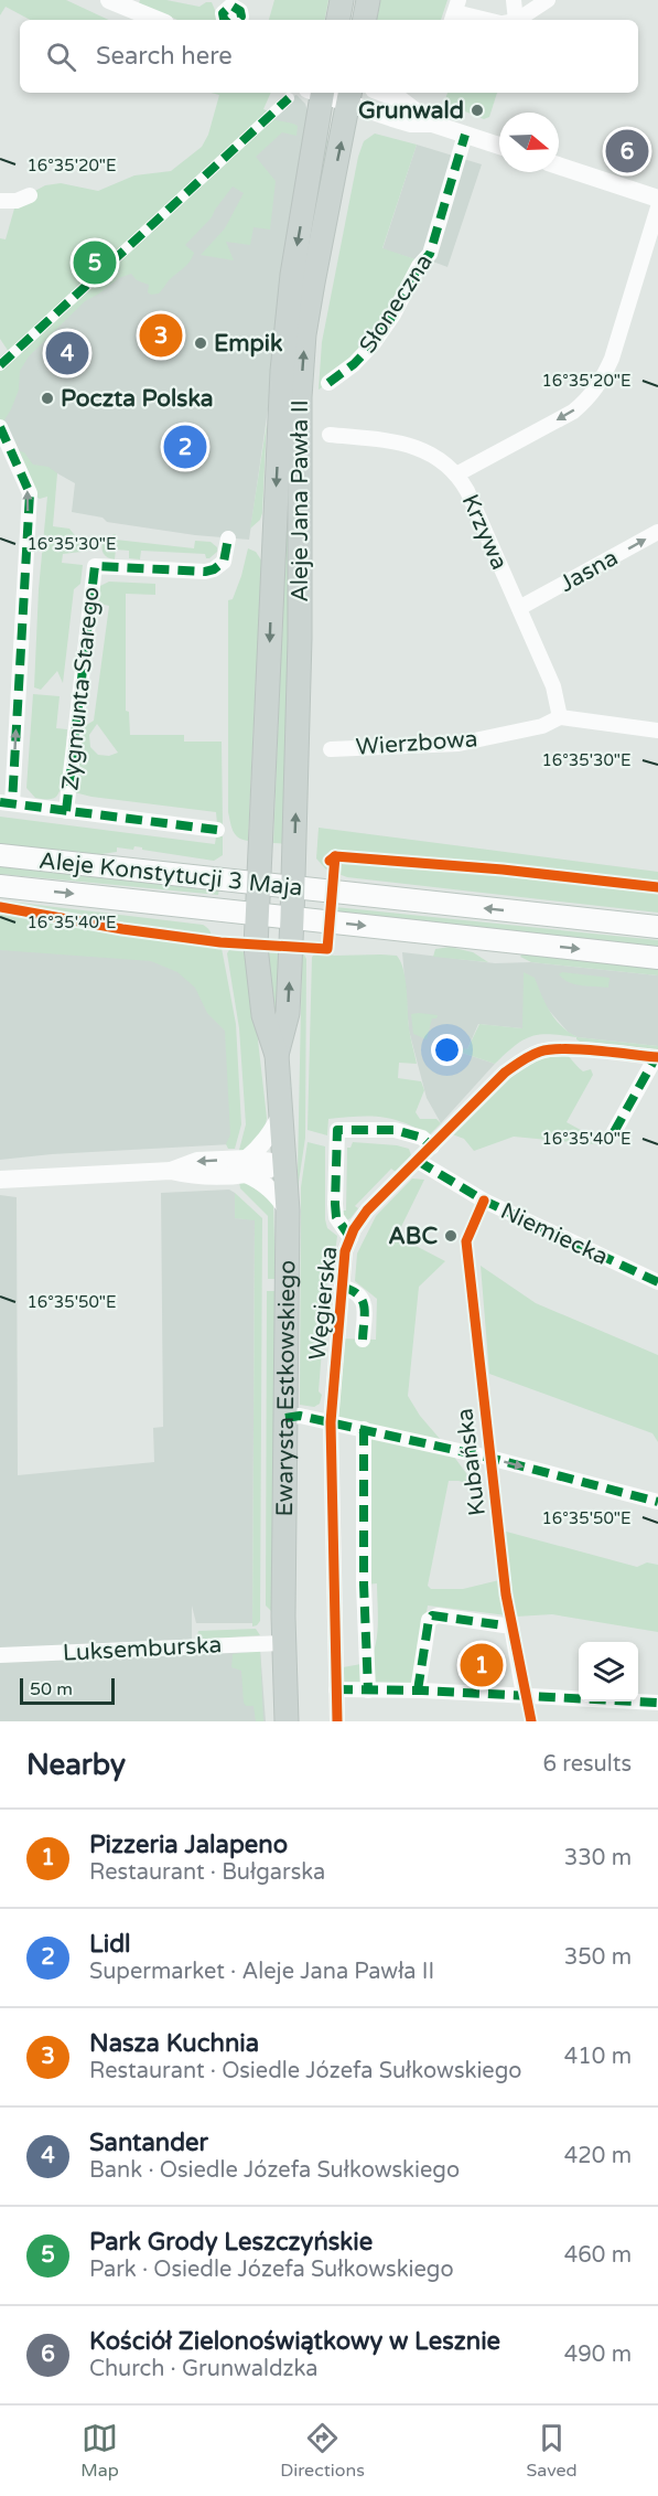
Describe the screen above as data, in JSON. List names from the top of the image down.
{
  "streets": {
    "main road": ["Aleje Jana Pawła II", "Aleje Konstytucji 3 Maja", "Ewarysta Estkowskiego"],
    "street": [
      "Słoneczna",
      "Krzywa",
      "Jasna",
      "Zygmunta Starego",
      "Wierzbowa",
      "Niemiecka",
      "Węgierska",
      "Kubańska",
      "Luksemburska"
    ]
  },
  "crossings": [
    ["Aleje Jana Pawła II", "Aleje Konstytucji 3 Maja"],
    ["Aleje Jana Pawła II", "Ewarysta Estkowskiego"],
    ["Krzywa", "Jasna"],
    ["Krzywa", "Wierzbowa"],
    ["Aleje Konstytucji 3 Maja", "Ewarysta Estkowskiego"],
    ["Niemiecka", "Węgierska"],
    ["Niemiecka", "Kubańska"],
    ["Ewarysta Estkowskiego", "Luksemburska"]
  ],
  "one_way": ["Jasna"],
  "places": [
    "Grunwald",
    "Empik",
    "Poczta Polska",
    "ABC"
  ],
  "scale_bar": "50 m",
  "north": "right",
  "page": {
    "search": "Search here",
    "pins": [
      "6",
      "5",
      "3",
      "4",
      "2",
      "1"
    ],
    "scale": "50 m",
    "heading": ["Nearby", "6 results"],
    "list": [
      {
        "mark": "1",
        "name": "Pizzeria Jalapeno",
        "note": "Restaurant · Bułgarska",
        "value": "330 m"
      },
      {
        "mark": "2",
        "name": "Lidl",
        "note": "Supermarket · Aleje Jana Pawła II",
        "value": "350 m"
      },
      {
        "mark": "3",
        "name": "Nasza Kuchnia",
        "note": "Restaurant · Osiedle Józefa Sułkowskiego",
        "value": "410 m"
      },
      {
        "mark": "4",
        "name": "Santander",
        "note": "Bank · Osiedle Józefa Sułkowskiego",
        "value": "420 m"
      },
      {
        "mark": "5",
        "name": "Park Grody Leszczyńskie",
        "note": "Park · Osiedle Józefa Sułkowskiego",
        "value": "460 m"
      },
      {
        "mark": "6",
        "name": "Kościół Zielonoświątkowy w Lesznie",
        "note": "Church · Grunwaldzka",
        "value": "490 m"
      }
    ],
    "nav": ["Map", "Directions", "Saved"]
  },
  "coordinates": [
    "16°35'20\"E",
    "16°35'30\"E",
    "16°35'40\"E",
    "16°35'50\"E"
  ]
}
